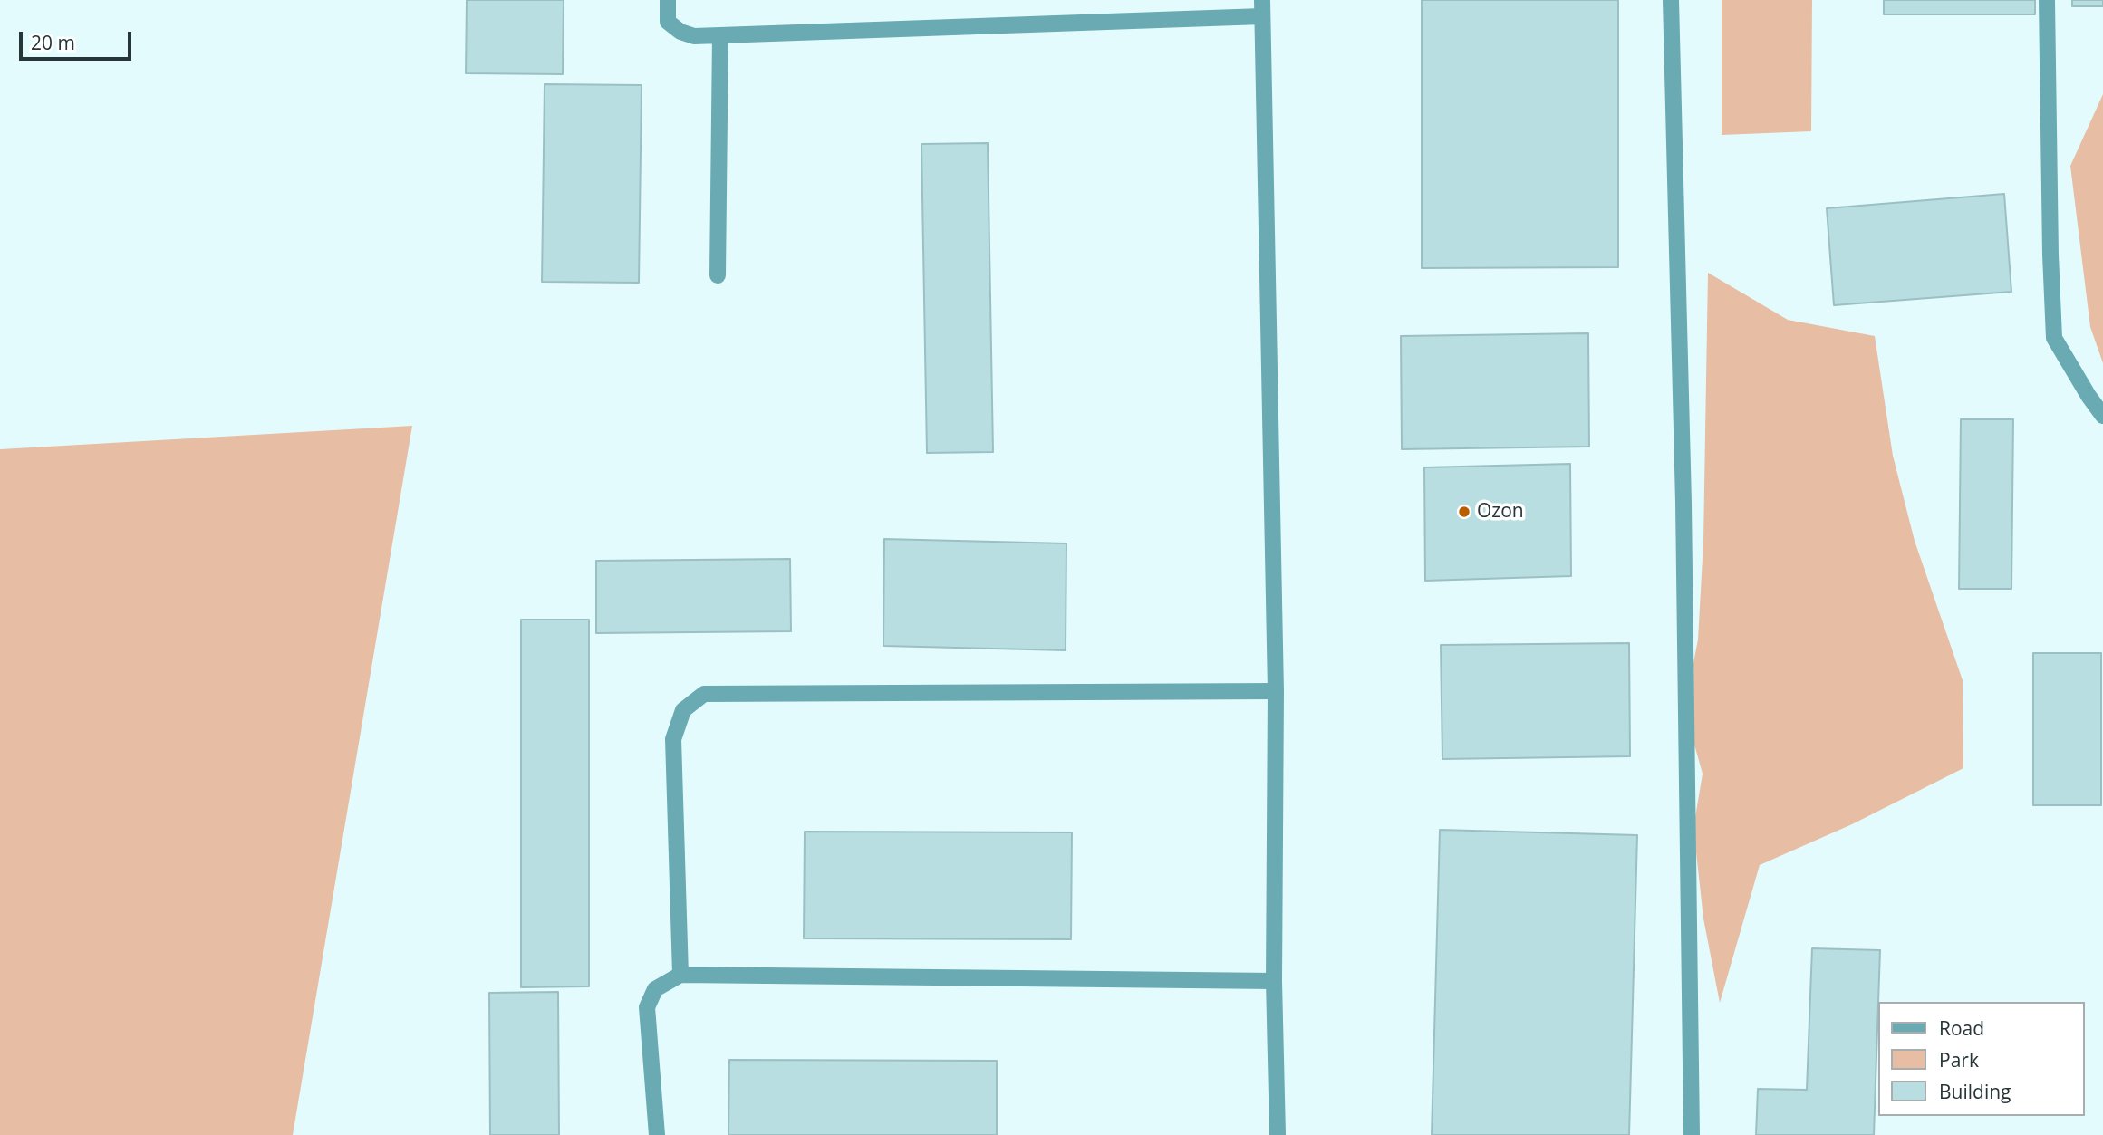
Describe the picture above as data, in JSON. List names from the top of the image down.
{
  "places": ["Ozon"],
  "legend": ["Road", "Park", "Building"],
  "scale_bar": "20 m"
}
